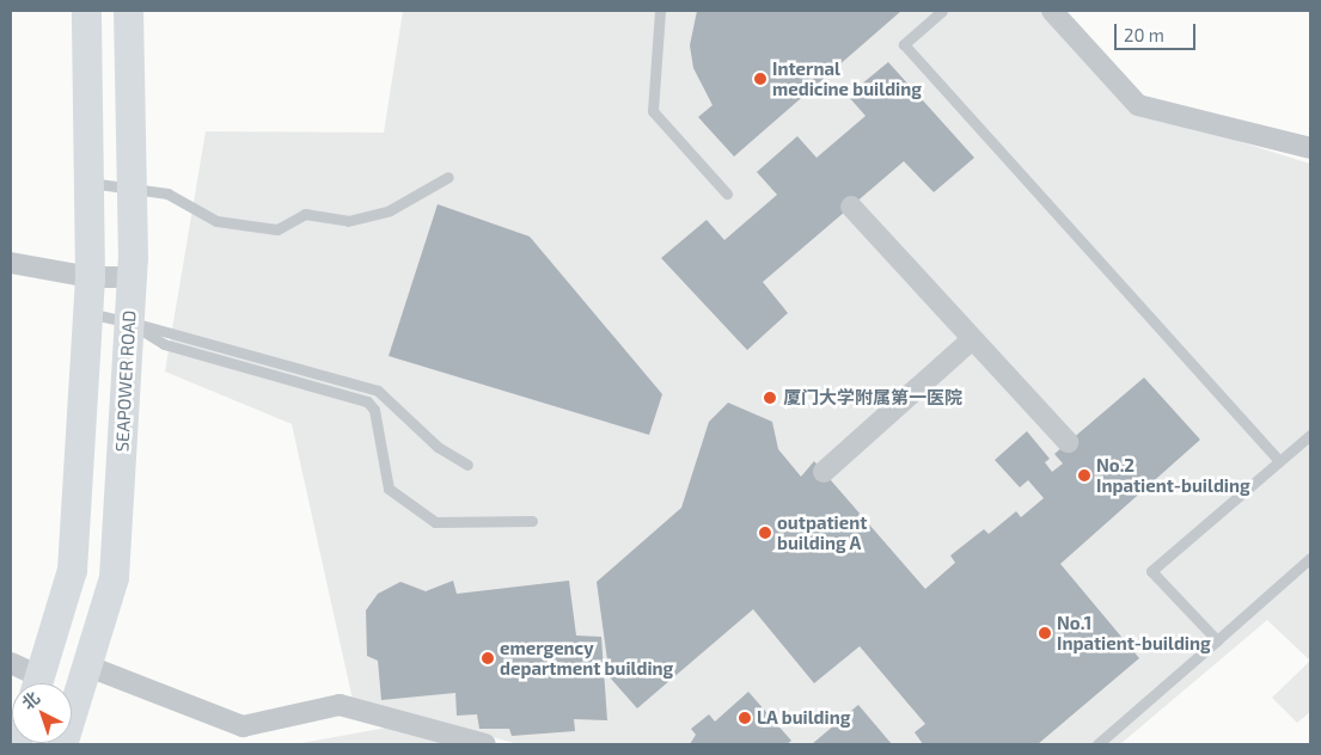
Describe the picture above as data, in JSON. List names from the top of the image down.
{
  "streets": {
    "main road": ["SEAPOWER ROAD"]
  },
  "places": [
    "Internal medicine building",
    "厦门大学附属第一医院",
    "No.2 Inpatient-building",
    "outpatient building A",
    "No.1 Inpatient-building",
    "emergency department building",
    "LA building"
  ],
  "scale_bar": "20 m",
  "north": "top left"
}
